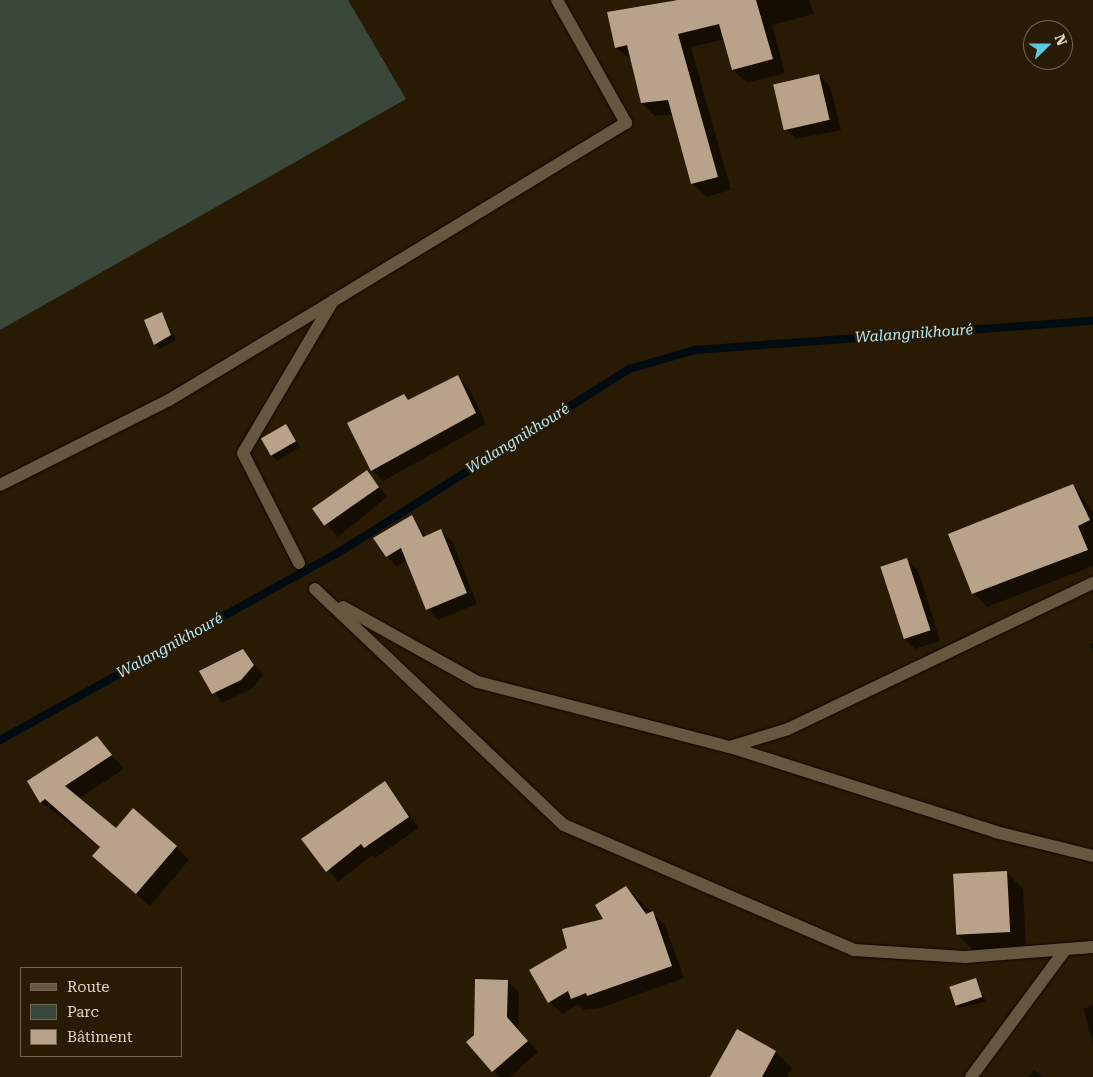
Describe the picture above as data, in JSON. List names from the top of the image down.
{
  "water": ["Walangnikhouré"],
  "legend": ["Route", "Parc", "Bâtiment"],
  "north": "right"
}
